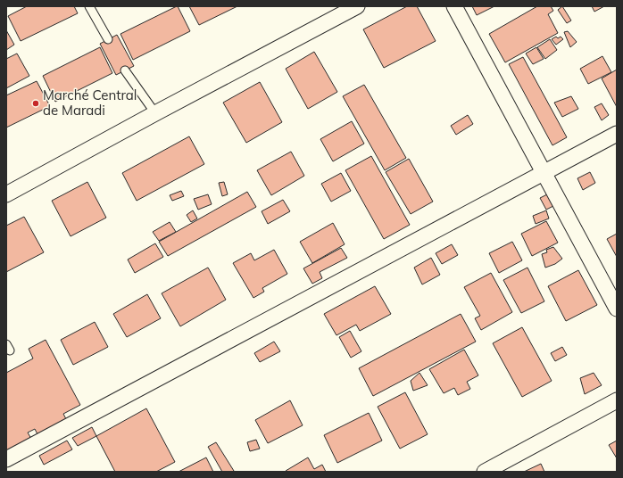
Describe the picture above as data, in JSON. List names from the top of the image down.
{
  "places": ["Marché Central de Maradi"]
}
